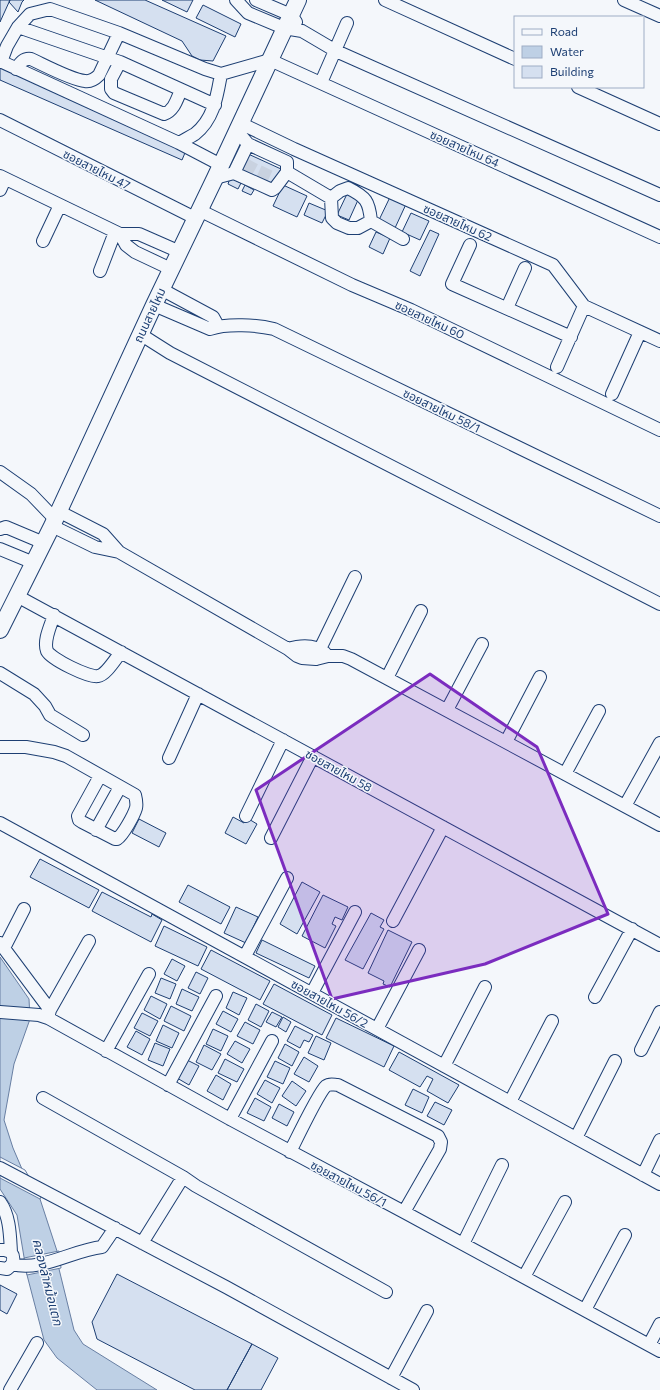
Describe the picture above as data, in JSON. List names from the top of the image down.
{
  "streets": {
    "main road": ["ถนนสายไหม"],
    "street": [
      "ซอยสายไหม 64",
      "ซอยสายไหม 47",
      "ซอยสายไหม 62",
      "ซอยสายไหม 60",
      "ซอยสายไหม 58/1",
      "ซอยสายไหม 58",
      "ซอยสายไหม 56/2",
      "ซอยสายไหม 56/1"
    ]
  },
  "crossings": [
    ["ซอยสายไหม 64", "ถนนสายไหม"],
    ["ซอยสายไหม 47", "ถนนสายไหม"],
    ["ซอยสายไหม 47", "ซอยสายไหม 60"],
    ["ซอยสายไหม 62", "ถนนสายไหม"],
    ["ถนนสายไหม", "ซอยสายไหม 60"],
    ["ถนนสายไหม", "ซอยสายไหม 58/1"],
    ["ถนนสายไหม", "ซอยสายไหม 58"]
  ],
  "water": ["คลองลำหม้อแตก"],
  "legend": ["Road", "Water", "Building"]
}
